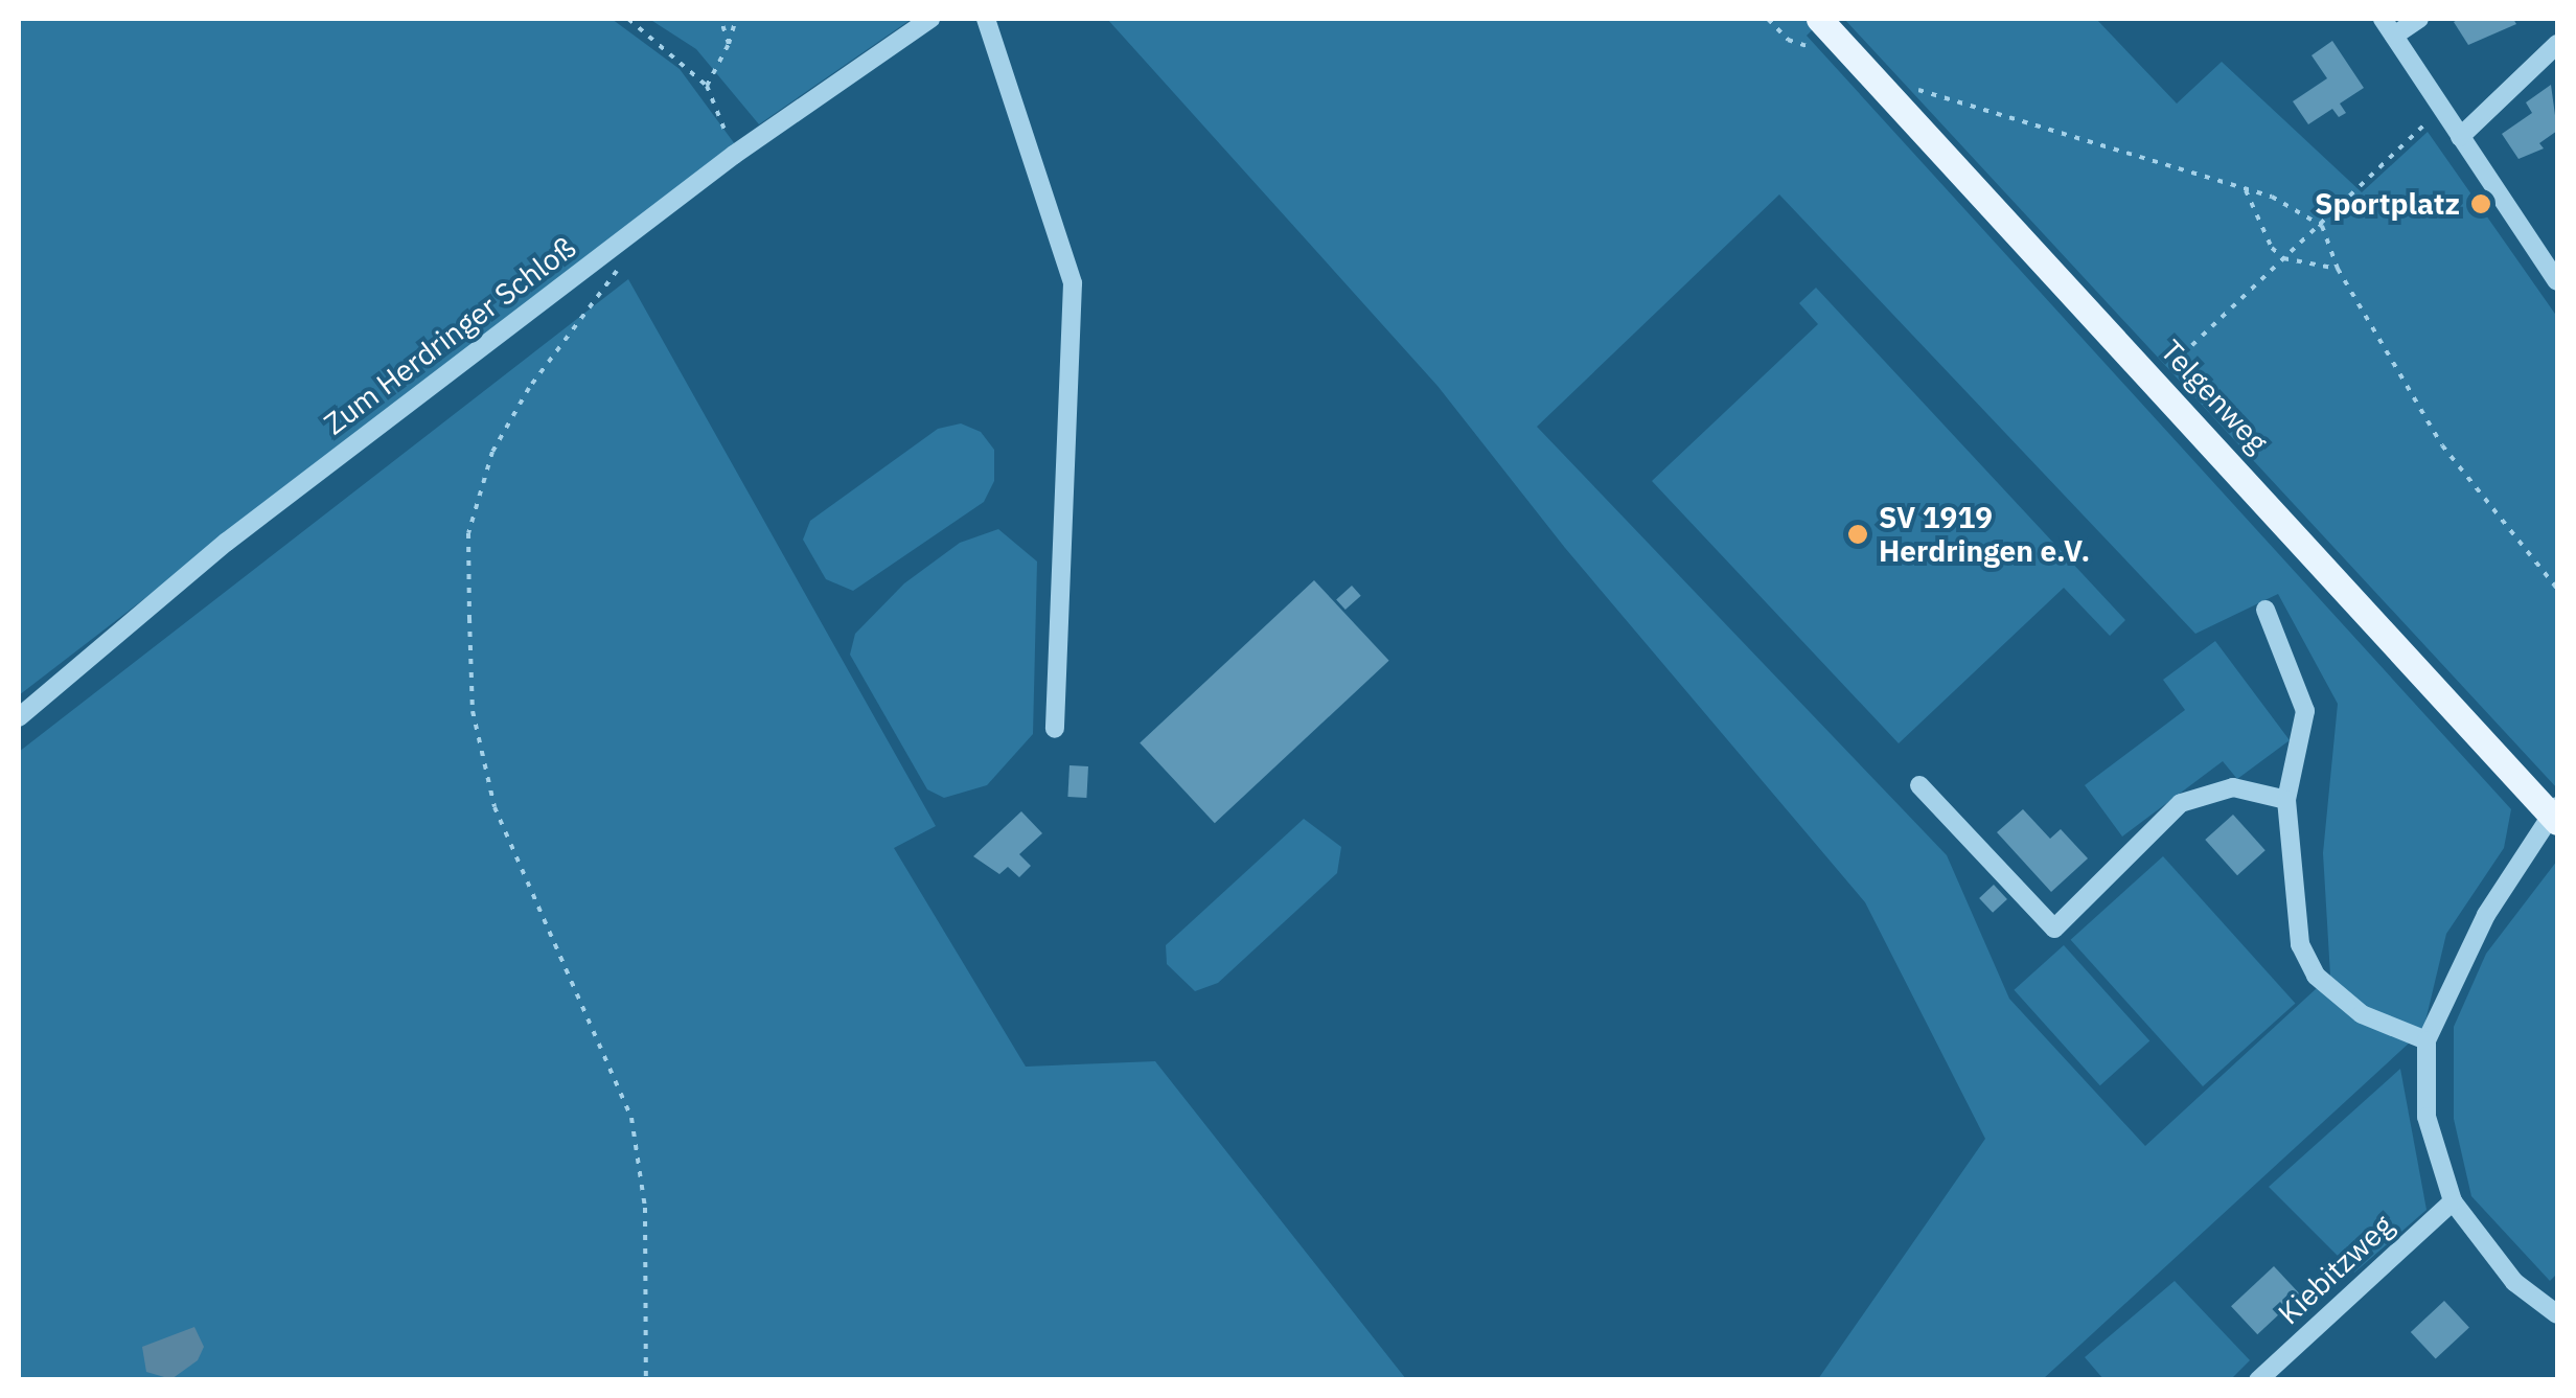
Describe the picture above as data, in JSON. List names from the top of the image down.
{
  "streets": {
    "main road": ["Telgenweg"],
    "street": ["Zum Herdringer Schloß", "Kiebitzweg"]
  },
  "places": ["Sportplatz", "SV 1919 Herdringen e.V."]
}
